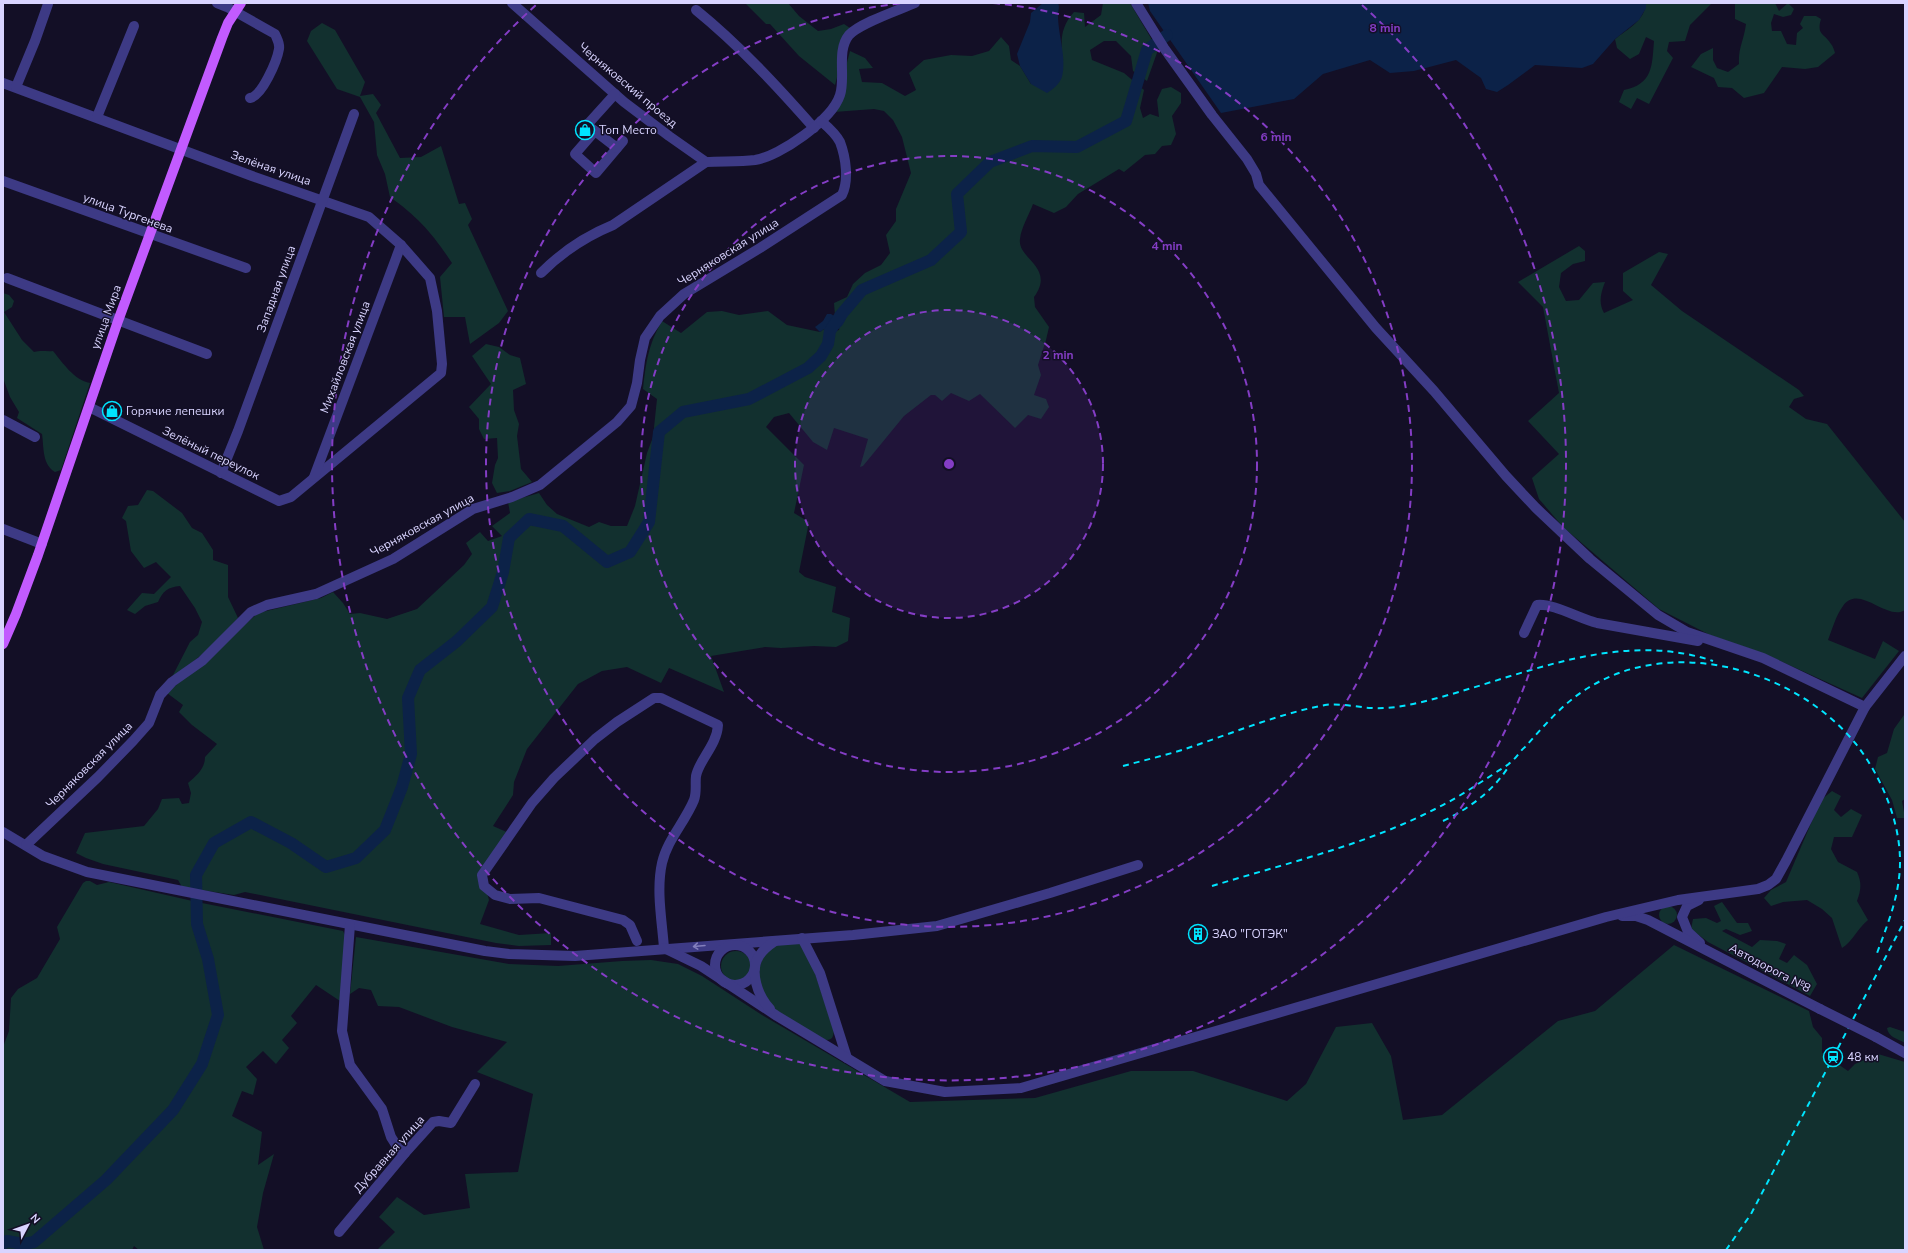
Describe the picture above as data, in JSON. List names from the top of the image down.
{
  "streets": {
    "main road": ["улица Мира"],
    "street": [
      "Черняковский проезд",
      "Зелёная улица",
      "улица Тургенева",
      "Черняковская улица",
      "Западная улица",
      "Михайловская улица",
      "Зелёный переулок",
      "Автодорога №8",
      "Дубравная улица"
    ]
  },
  "crossings": [
    ["Зелёная улица", "Западная улица"],
    ["Зелёная улица", "улица Мира"],
    ["Зелёная улица", "Михайловская улица"],
    ["Зелёная улица", "Зелёный переулок"],
    ["улица Тургенева", "улица Мира"],
    ["Западная улица", "Зелёный переулок"],
    ["улица Мира", "Зелёный переулок"],
    ["Михайловская улица", "Зелёный переулок"]
  ],
  "places": {
    "shop": ["Топ Место", "Горячие лепешки"],
    "building": ["ЗАО \"ГОТЭК\""],
    "station": ["48 км"]
  },
  "north": "top right",
  "rings": [
    "8 min",
    "6 min",
    "4 min",
    "2 min"
  ]
}
